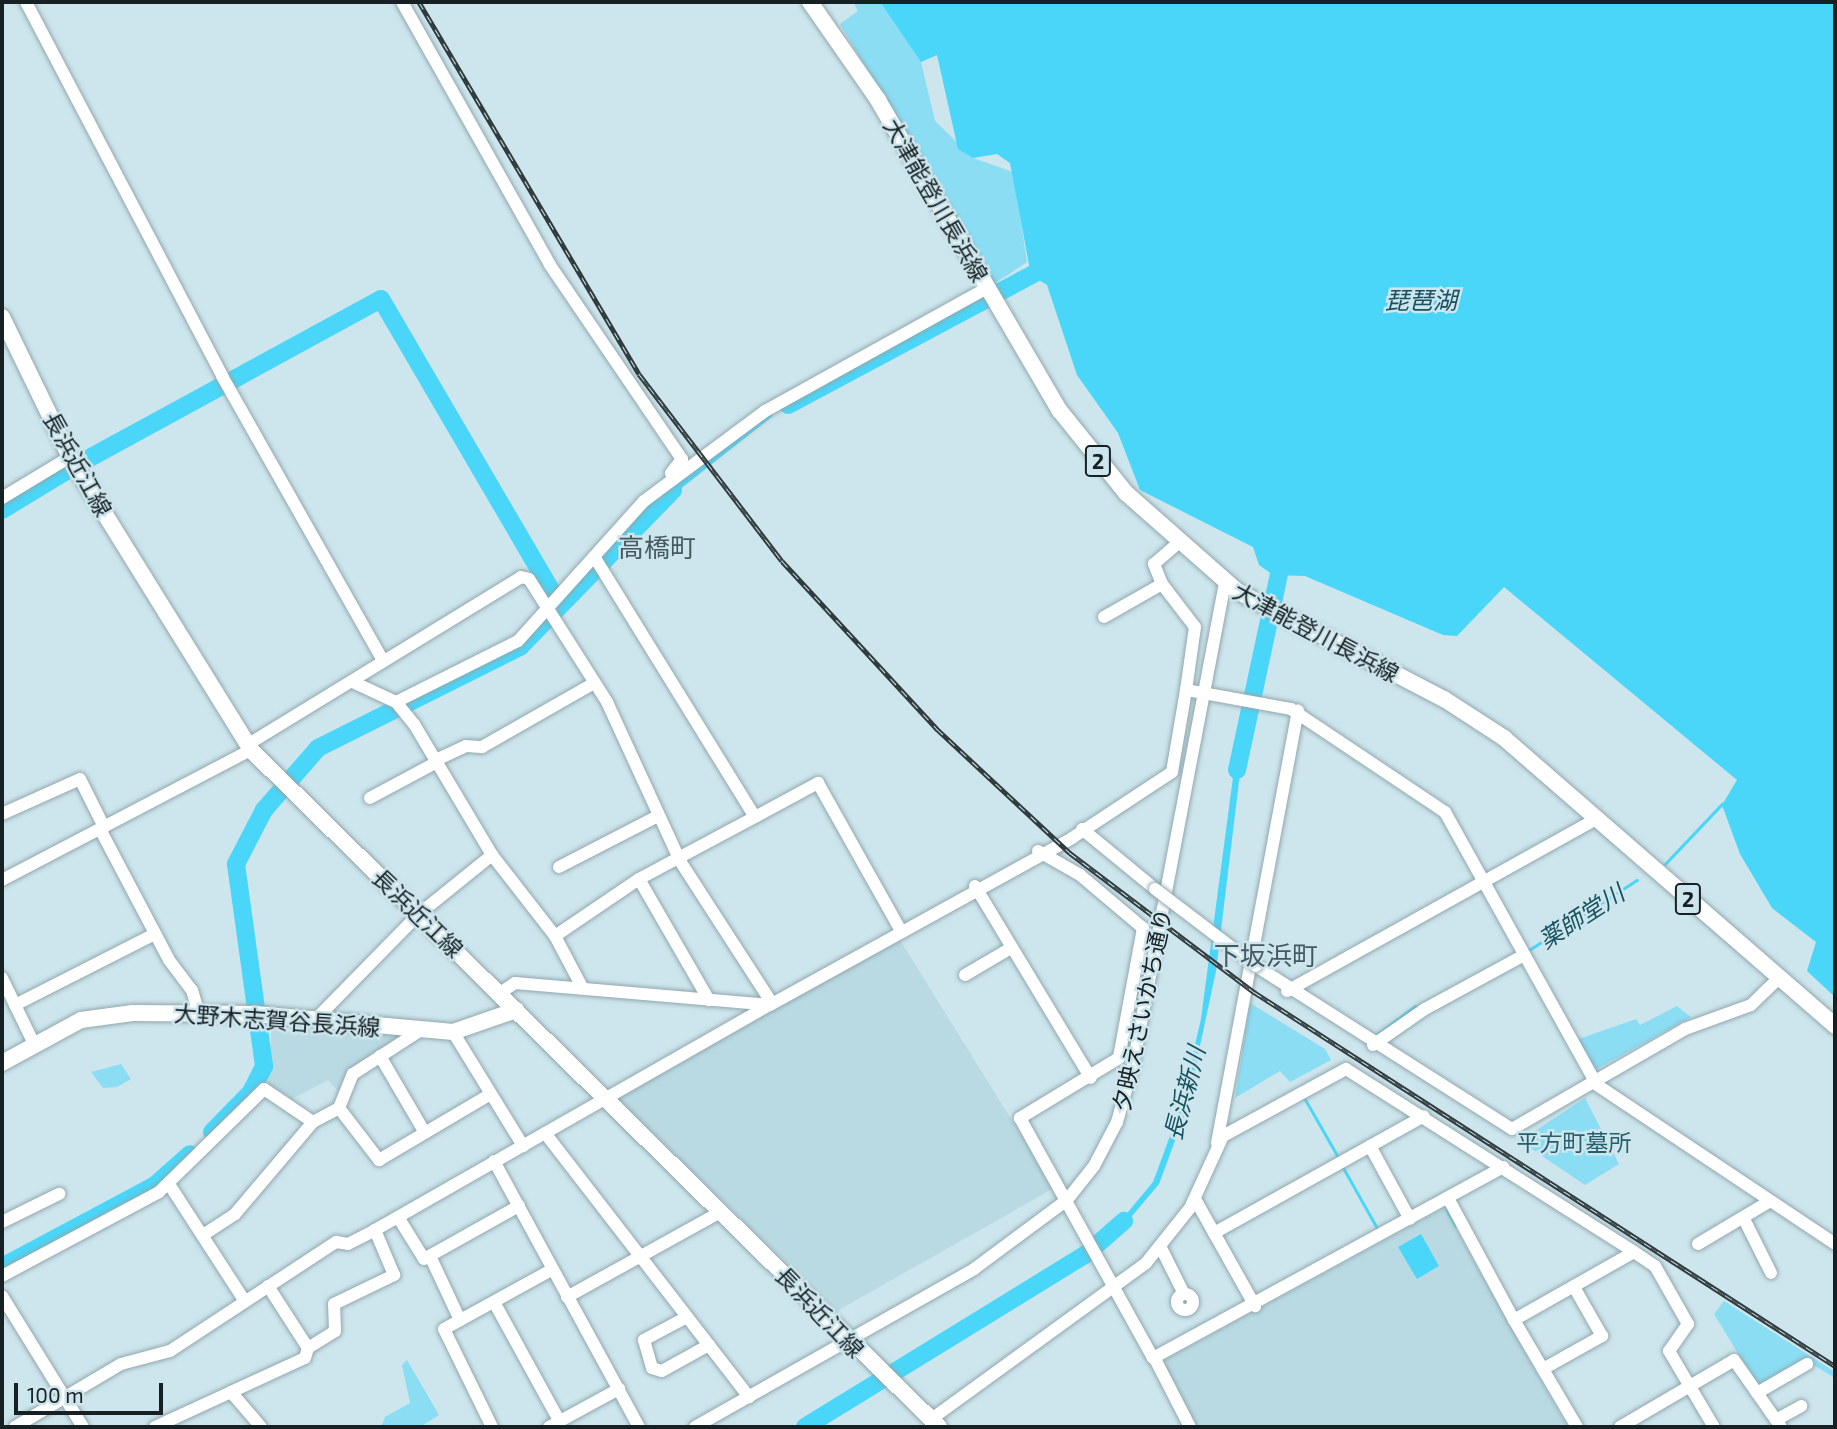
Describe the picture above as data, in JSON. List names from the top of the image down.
{
  "streets": {
    "main road": [
      "大津能登川長浜線",
      "2",
      "長浜近江線",
      "大野木志賀谷長浜線"
    ],
    "street": ["夕映えさいかち通り"]
  },
  "crossings": [
    ["大津能登川長浜線", "夕映えさいかち通り"],
    ["長浜近江線", "夕映えさいかち通り"],
    ["長浜近江線", "大野木志賀谷長浜線"]
  ],
  "districts": ["高橋町", "下坂浜町"],
  "water": ["琵琶湖", "薬師堂川", "長浜新川"],
  "parks": ["平方町墓所"],
  "scale_bar": "100 m"
}
